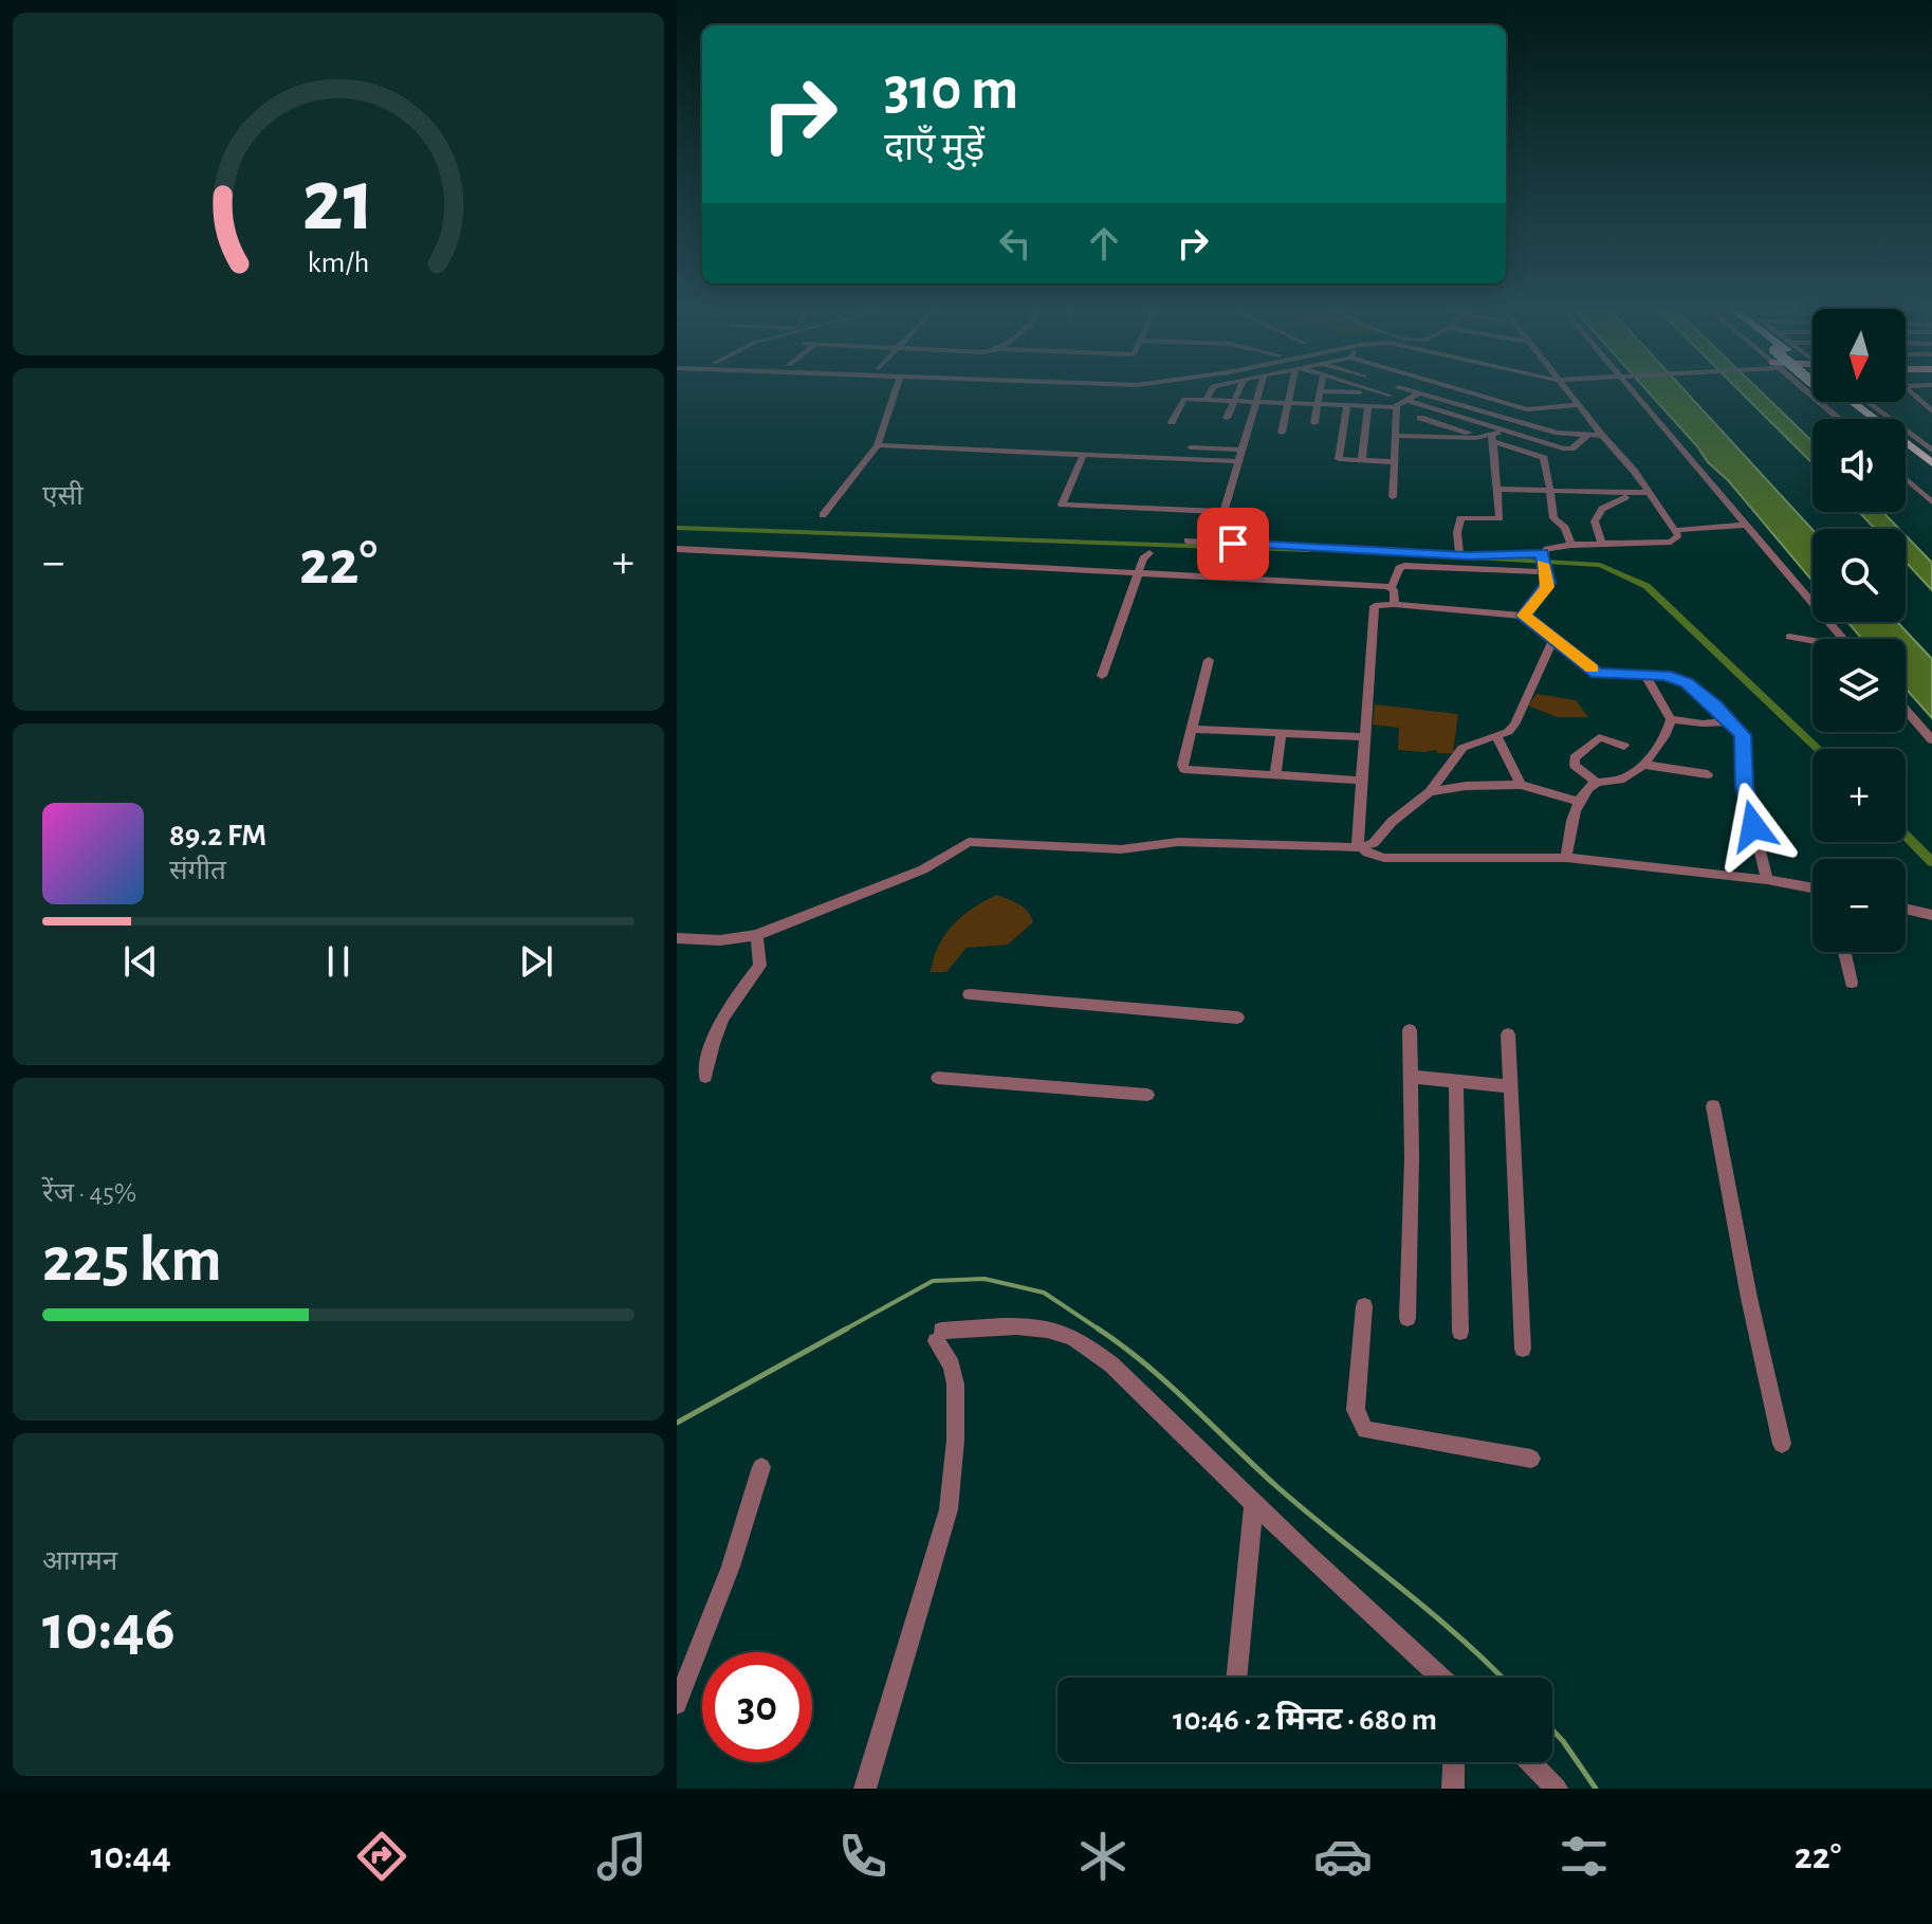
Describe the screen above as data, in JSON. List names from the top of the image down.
{
  "north": "bottom",
  "page": {
    "turn": ["310 m", "दाएँ मुड़ें"],
    "map_buttons": ["+", "−"],
    "tile": [
      "एसी",
      ["रेंज · 45%", "225 km"],
      ["आगमन", "10:46"]
    ],
    "heat": ["−", "22°", "+"],
    "song": ["89.2 FM", "संगीत"],
    "limit": "30",
    "trip": "10:46 · 2 मिनट · 680 m",
    "tabs": ["10:44", "22°"],
    "gauge": ["21", "km/h"]
  }
}
